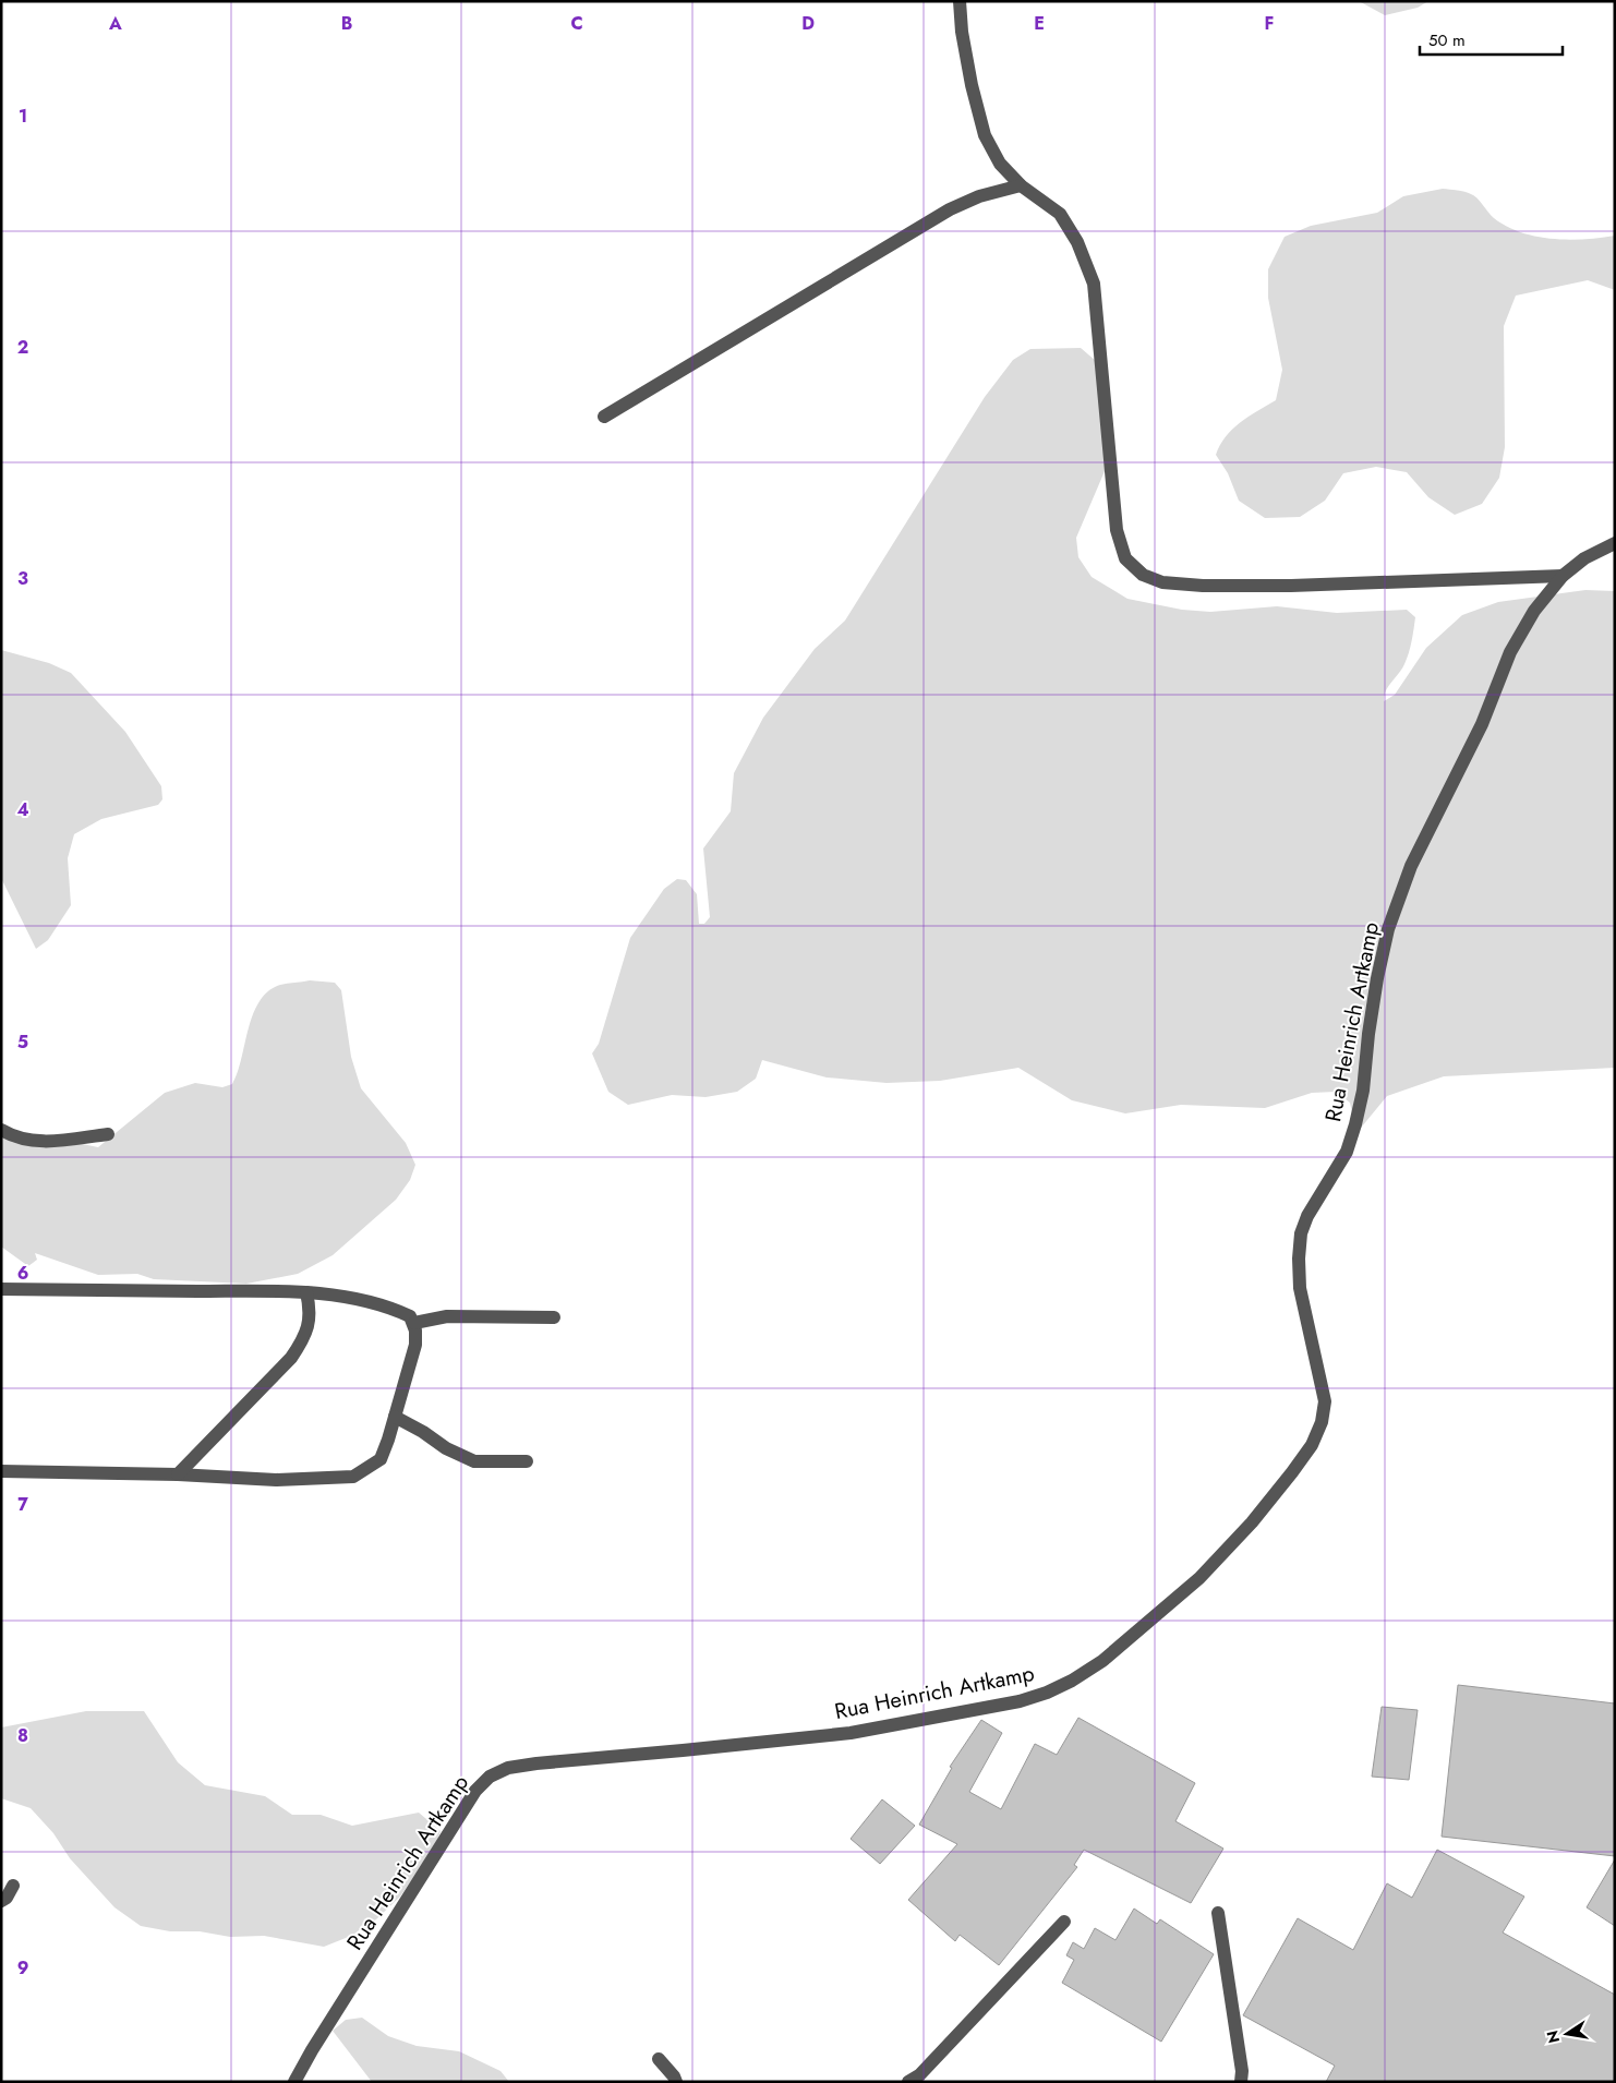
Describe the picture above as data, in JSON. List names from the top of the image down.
{
  "streets": {
    "street": ["Rua Heinrich Artkamp"]
  },
  "scale_bar": "50 m",
  "north": "left",
  "grid": {
    "columns": [
      "A",
      "B",
      "C",
      "D",
      "E",
      "F"
    ],
    "rows": [
      "1",
      "2",
      "3",
      "4",
      "5",
      "6",
      "7",
      "8",
      "9"
    ]
  }
}
